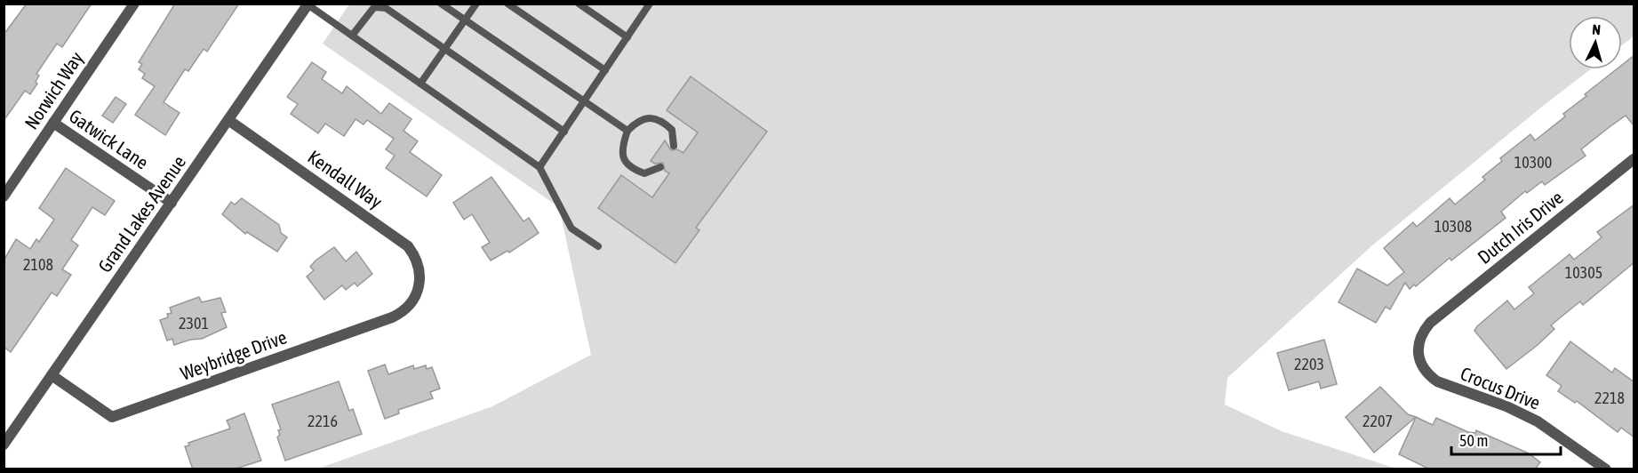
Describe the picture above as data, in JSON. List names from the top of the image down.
{
  "streets": {
    "street": [
      "Norwich Way",
      "Gatwick Lane",
      "Kendall Way",
      "Grand Lakes Avenue",
      "Dutch Iris Drive",
      "Weybridge Drive",
      "Crocus Drive"
    ]
  },
  "crossings": [
    ["Norwich Way", "Gatwick Lane"],
    ["Gatwick Lane", "Grand Lakes Avenue"],
    ["Kendall Way", "Grand Lakes Avenue"],
    ["Kendall Way", "Weybridge Drive"],
    ["Grand Lakes Avenue", "Weybridge Drive"],
    ["Dutch Iris Drive", "Crocus Drive"]
  ],
  "house_numbers": [
    "10300",
    "10308",
    "2108",
    "10305",
    "2301",
    "2203",
    "2218",
    "2216",
    "2207"
  ],
  "scale_bar": "50 m",
  "north": "top"
}
